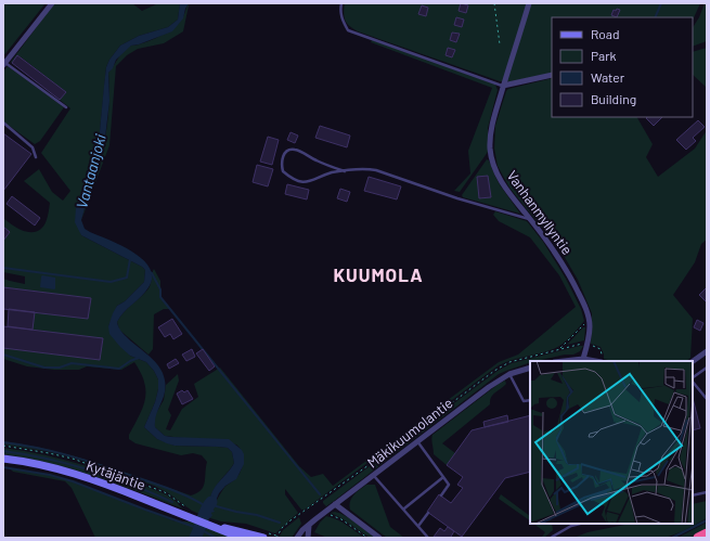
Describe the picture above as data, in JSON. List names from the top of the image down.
{
  "streets": {
    "street": ["Vanhanmyllyntie", "Mäkikuumolantie", "Kytäjäntie"]
  },
  "districts": ["KUUMOLA"],
  "water": ["Vantaanjoki"],
  "legend": [
    "Road",
    "Park",
    "Water",
    "Building"
  ]
}
